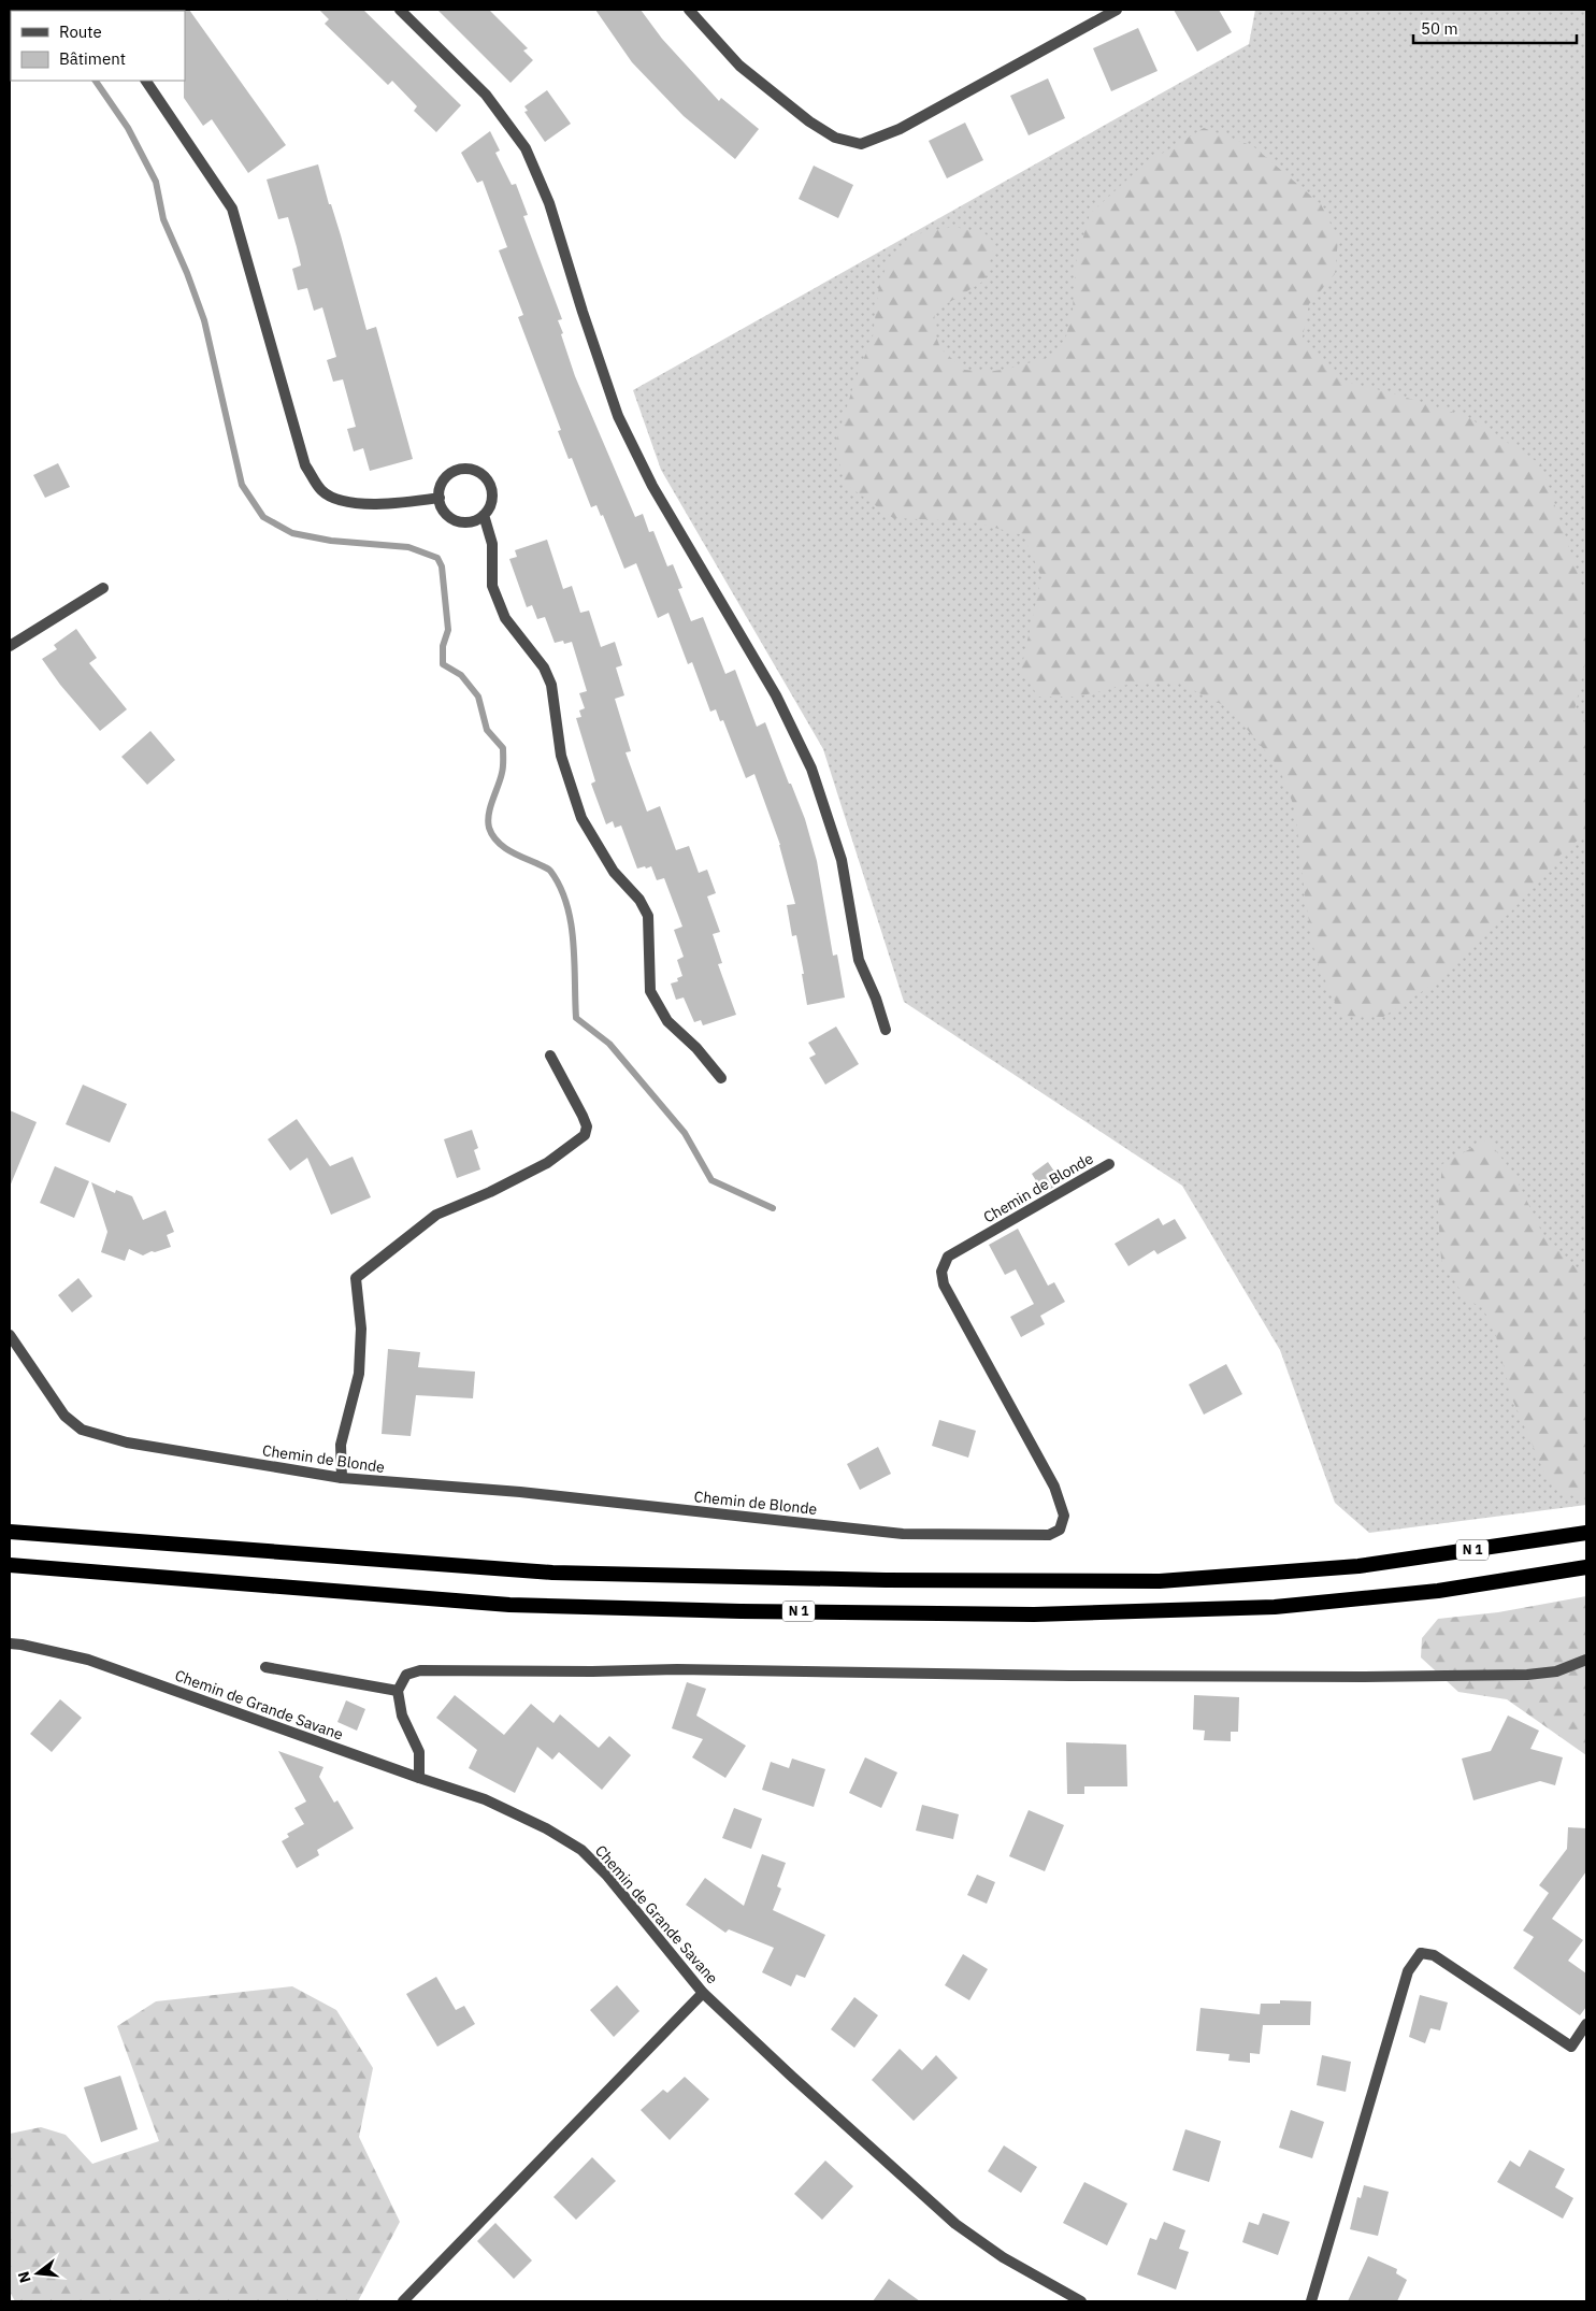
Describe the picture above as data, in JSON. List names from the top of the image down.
{
  "streets": {
    "highway": ["N 1"],
    "street": ["Chemin de Blonde", "Chemin de Grande Savane"]
  },
  "legend": ["Route", "Bâtiment"],
  "scale_bar": "50 m",
  "north": "left"
}
